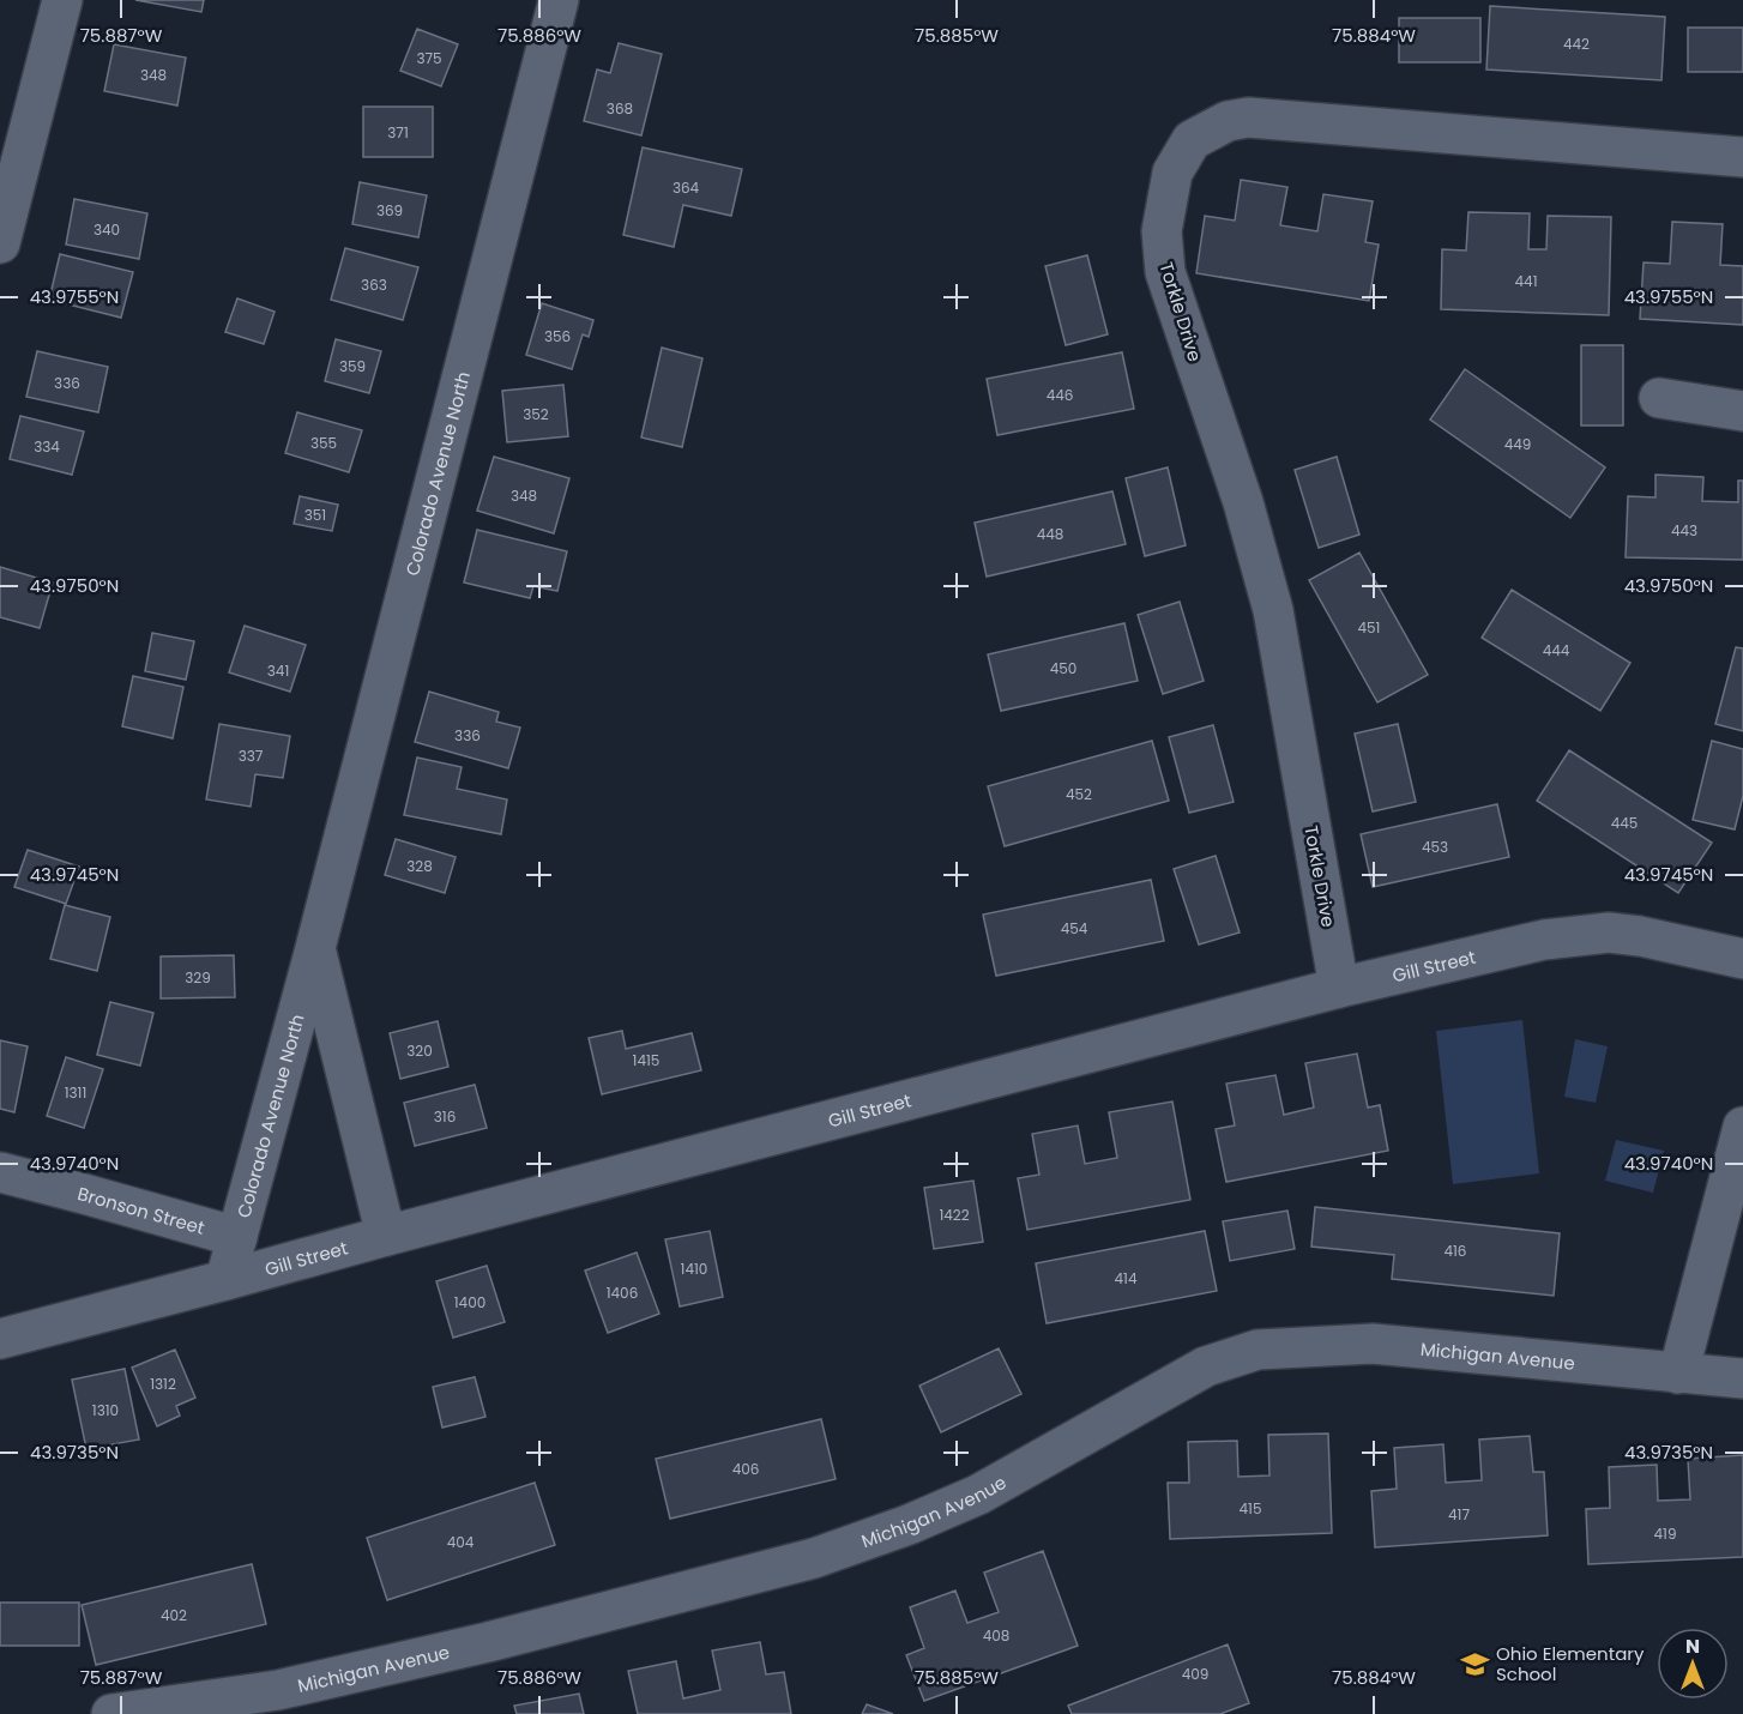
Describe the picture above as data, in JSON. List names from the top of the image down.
{
  "streets": {
    "street": [
      "Torkle Drive",
      "Colorado Avenue North",
      "Gill Street",
      "Bronson Street",
      "Michigan Avenue"
    ]
  },
  "crossings": [
    ["Torkle Drive", "Gill Street"],
    ["Colorado Avenue North", "Gill Street"],
    ["Colorado Avenue North", "Bronson Street"]
  ],
  "places": {
    "school or university": ["Ohio Elementary School"]
  },
  "house_numbers": [
    "442",
    "375",
    "348",
    "368",
    "371",
    "364",
    "369",
    "340",
    "441",
    "363",
    "356",
    "359",
    "336",
    "446",
    "352",
    "355",
    "449",
    "334",
    "348",
    "351",
    "443",
    "448",
    "451",
    "444",
    "450",
    "341",
    "336",
    "337",
    "452",
    "445",
    "453",
    "328",
    "454",
    "329",
    "320",
    "1415",
    "1311",
    "316",
    "1422",
    "416",
    "1410",
    "414",
    "1406",
    "1400",
    "1312",
    "1310",
    "406",
    "415",
    "417",
    "419",
    "404",
    "402",
    "408",
    "409"
  ],
  "north": "top",
  "coordinates": [
    "75.887°W",
    "75.886°W",
    "75.885°W",
    "75.884°W",
    "43.9755°N",
    "43.9750°N",
    "43.9745°N",
    "43.9740°N",
    "43.9735°N"
  ]
}
